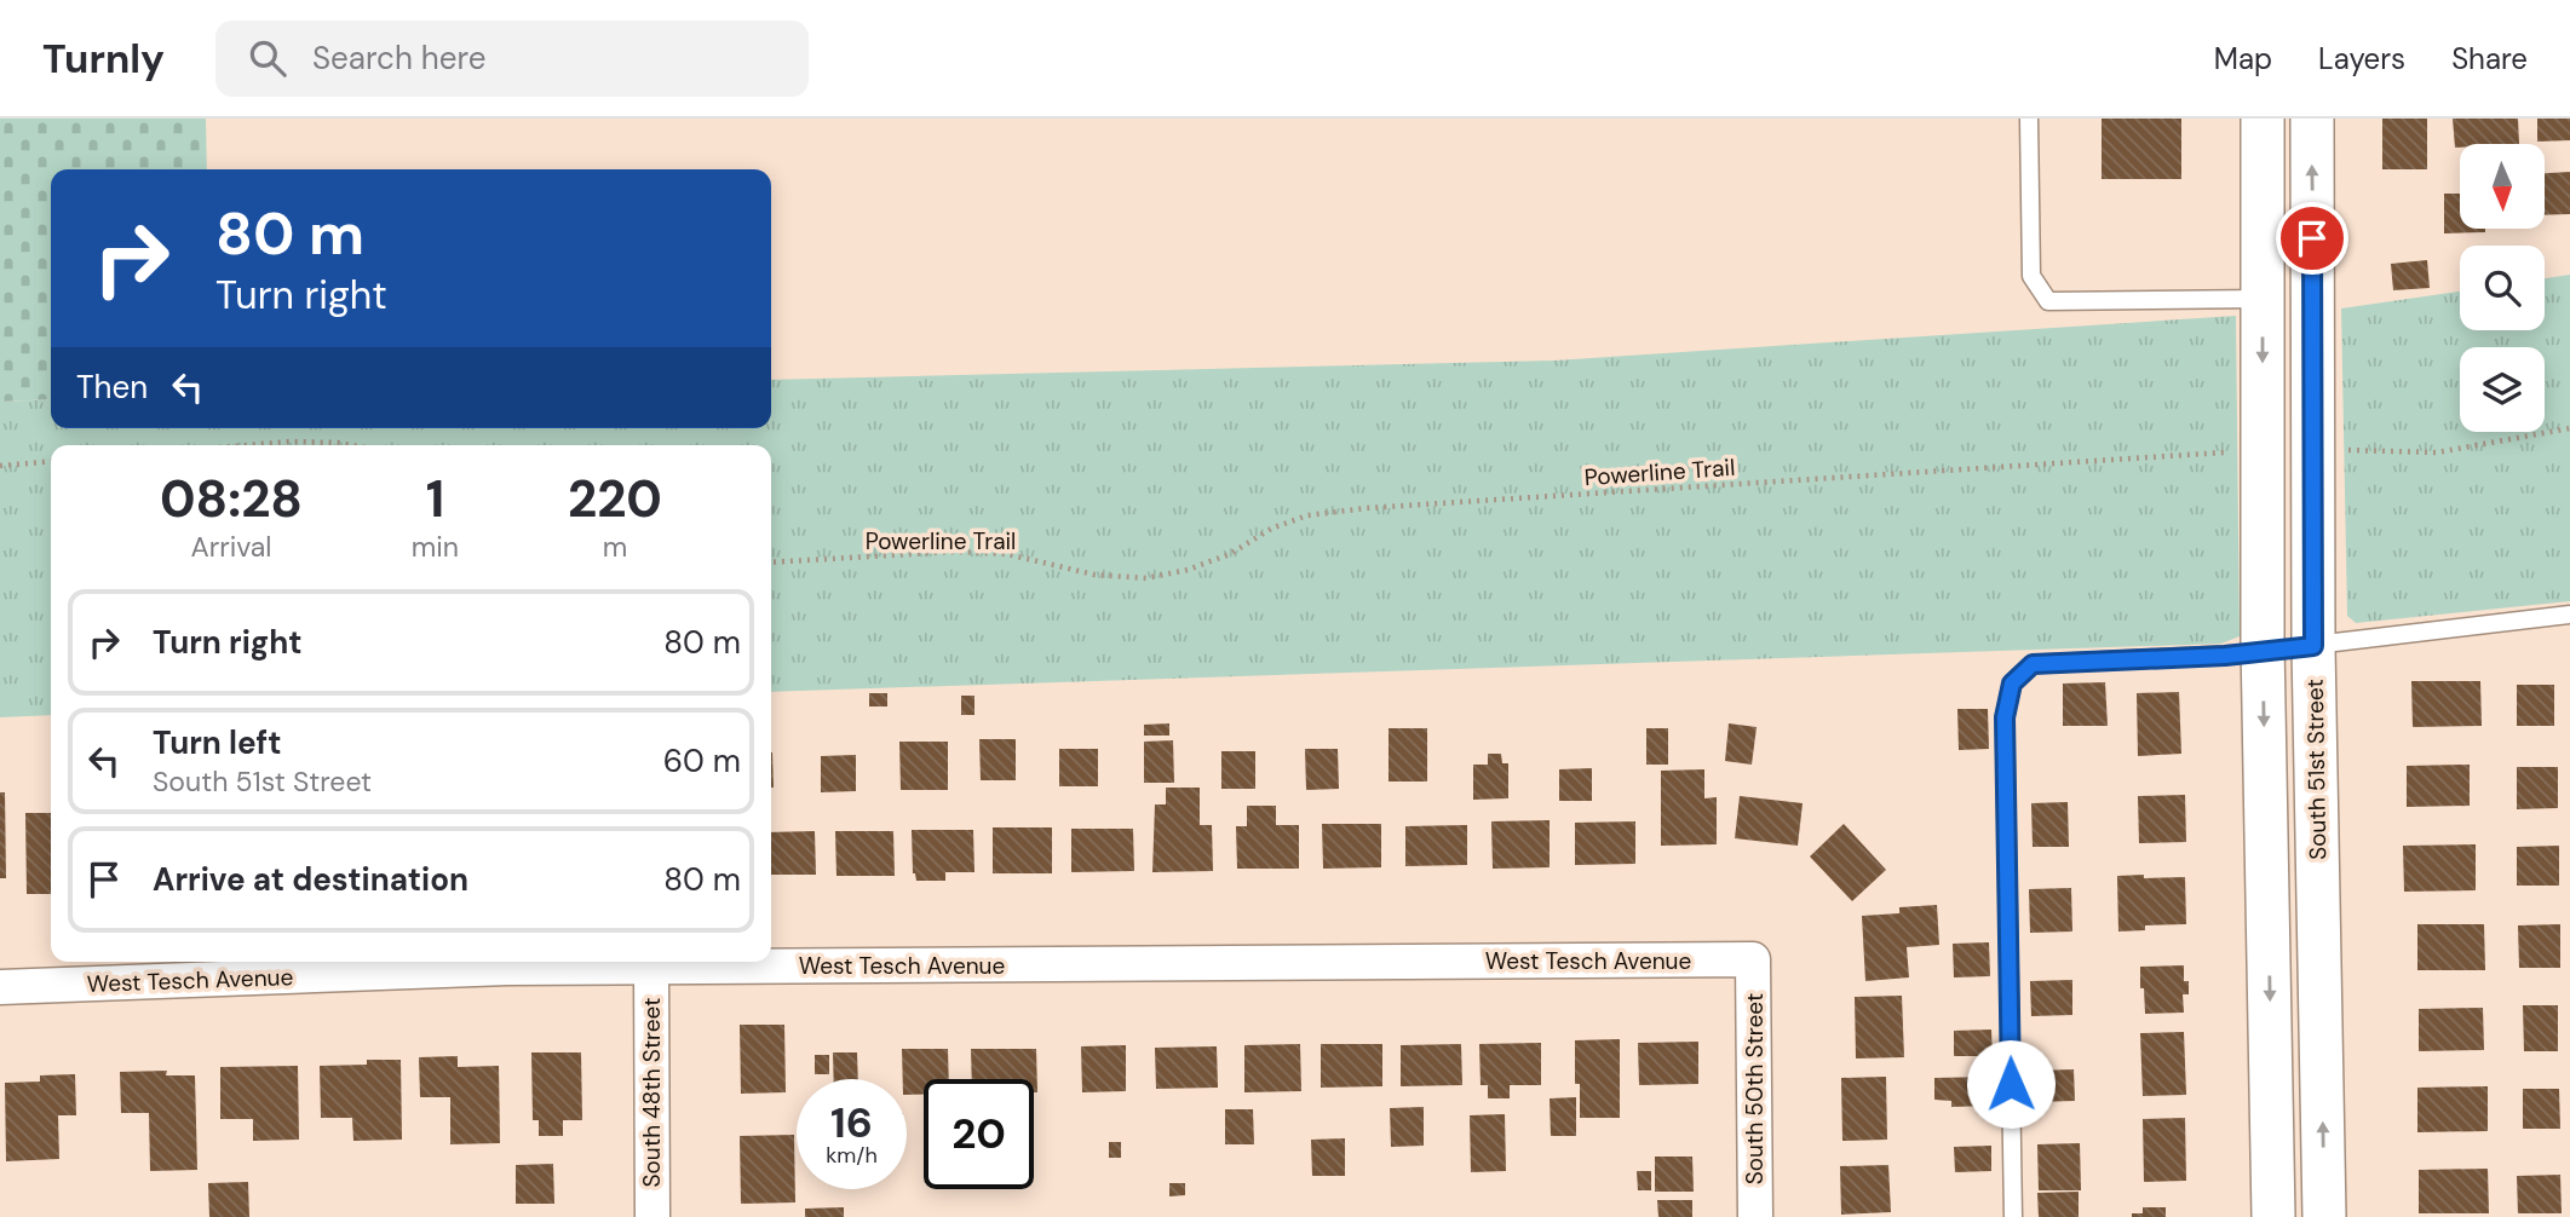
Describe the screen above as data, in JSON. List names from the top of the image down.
{
  "streets": {
    "street": [
      "South 51st Street",
      "West Tesch Avenue",
      "South 50th Street",
      "South 48th Street"
    ],
    "path": ["Powerline Trail"]
  },
  "crossings": [
    ["West Tesch Avenue", "South 50th Street"],
    ["West Tesch Avenue", "South 48th Street"]
  ],
  "north": "bottom",
  "page": {
    "header": "Turnly",
    "search": "Search here",
    "nav": ["Map", "Layers", "Share"],
    "turn": ["80 m", "Turn right"],
    "then": "Then",
    "eta": [
      "08:28",
      "Arrival",
      "1",
      "min",
      "220",
      "m"
    ],
    "list": [
      {
        "name": "Turn right",
        "value": "80 m"
      },
      {
        "name": "Turn left",
        "note": "South 51st Street",
        "value": "60 m"
      },
      {
        "name": "Arrive at destination",
        "value": "80 m"
      }
    ],
    "speed": "16 km/h",
    "limit": "20"
  }
}
